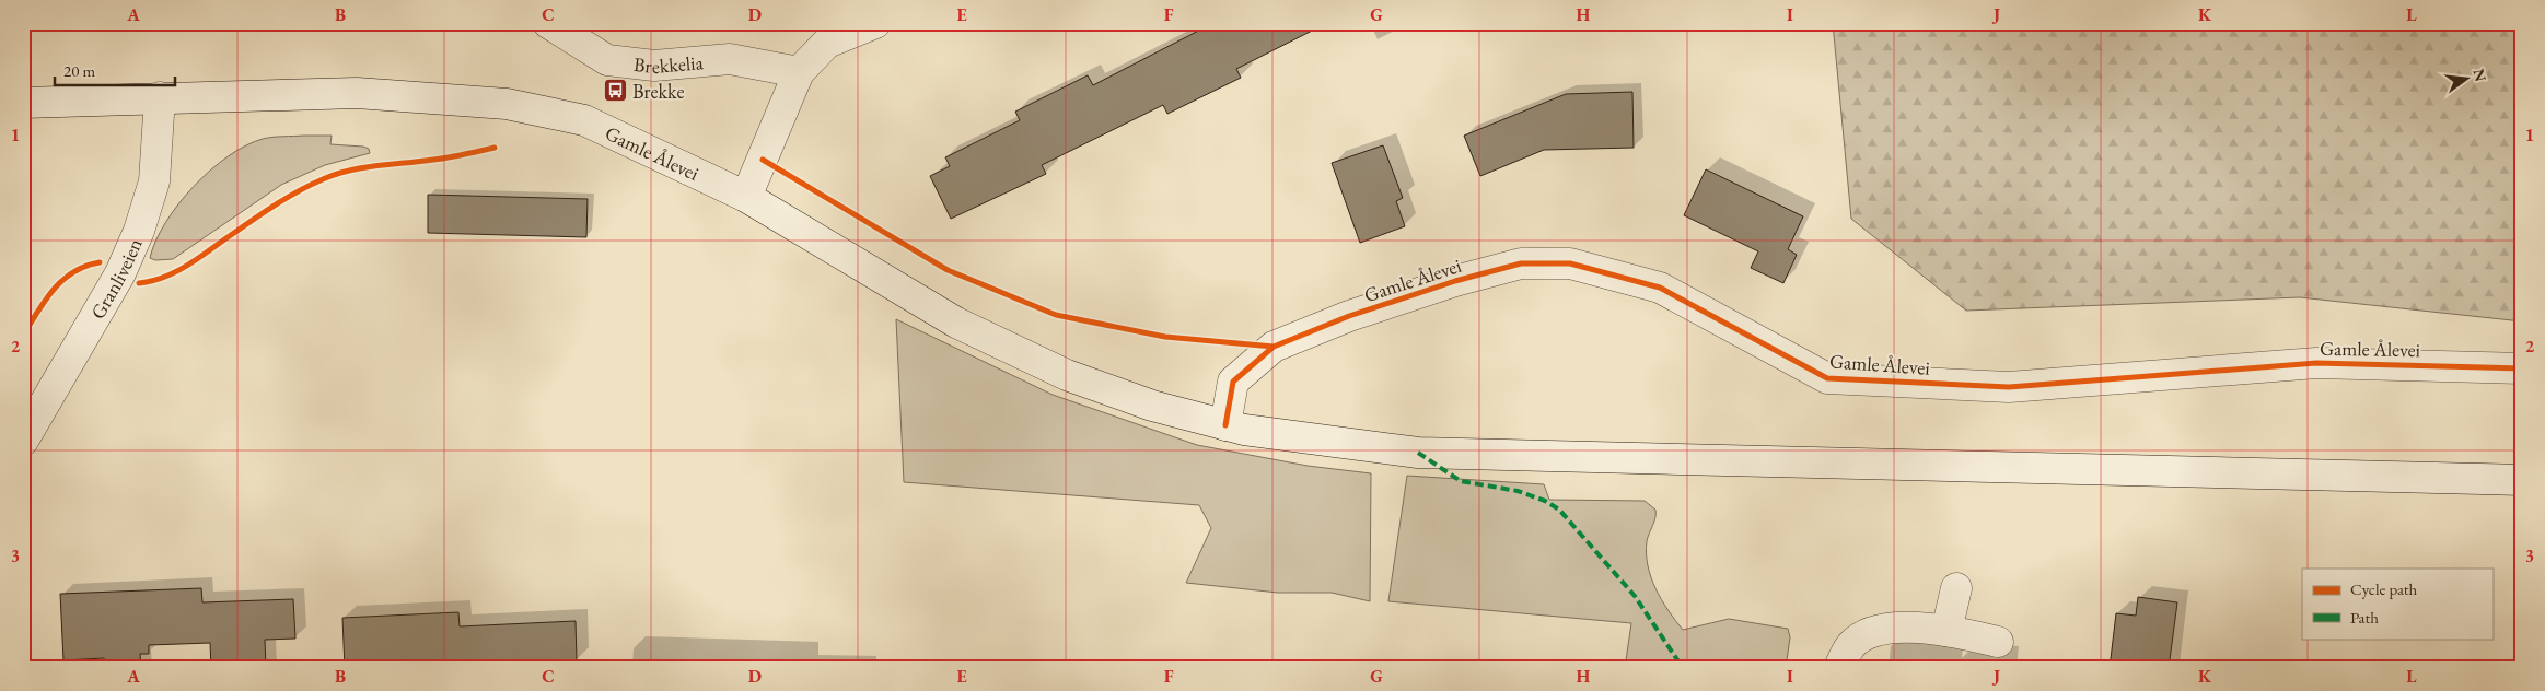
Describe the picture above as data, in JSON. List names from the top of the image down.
{
  "streets": {
    "main road": ["Brekkelia", "Gamle Ålevei", "Granliveien"]
  },
  "crossings": [
    ["Gamle Ålevei", "Granliveien"]
  ],
  "places": {
    "bus stop": ["Brekke"]
  },
  "legend": ["Cycle path", "Path"],
  "scale_bar": "20 m",
  "north": "right",
  "grid": {
    "columns": [
      "A",
      "B",
      "C",
      "D",
      "E",
      "F",
      "G",
      "H",
      "I",
      "J",
      "K",
      "L"
    ],
    "rows": ["1", "2", "3"]
  }
}
